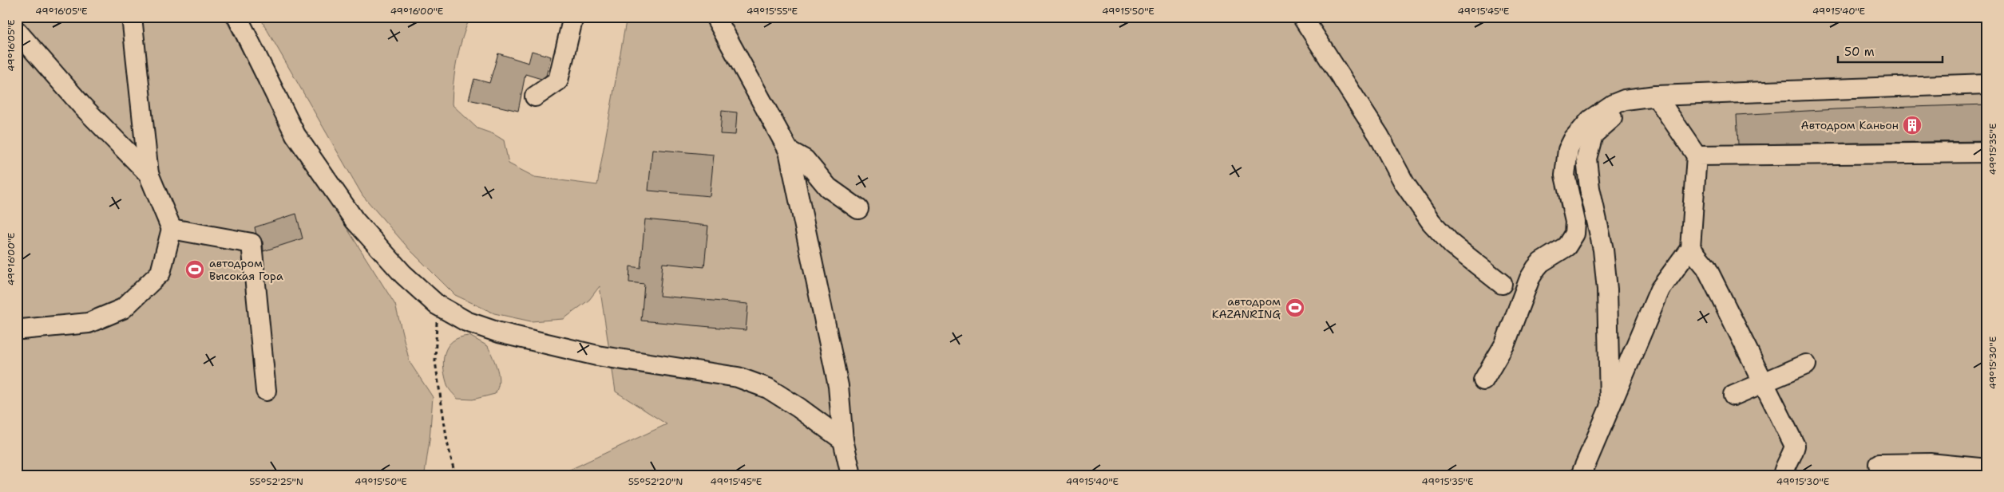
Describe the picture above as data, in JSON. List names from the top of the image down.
{
  "places": {
    "building": ["Автодром Каньон"],
    "sports": ["автодром Высокая Гора", "автодром KAZANRING"]
  },
  "scale_bar": "50 m",
  "coordinates": [
    "49°16'05\"E",
    "49°16'00\"E",
    "49°15'55\"E",
    "49°15'50\"E",
    "49°15'45\"E",
    "49°15'40\"E",
    "49°15'35\"E",
    "49°15'30\"E",
    "55°52'25\"N",
    "55°52'20\"N"
  ]
}
